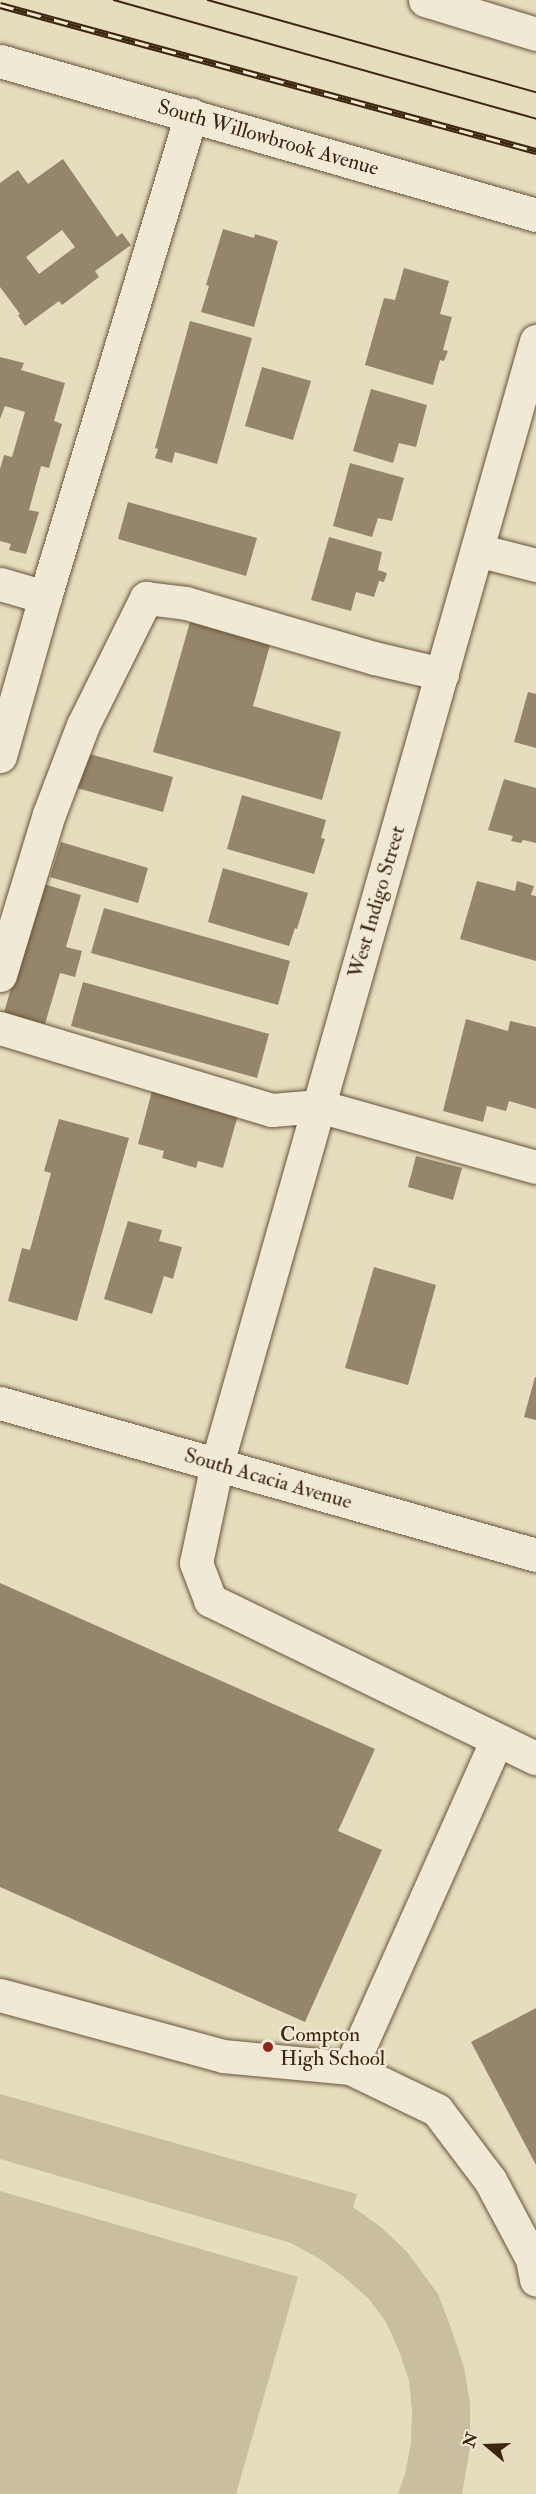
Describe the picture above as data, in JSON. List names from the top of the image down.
{
  "streets": {
    "street": ["South Willowbrook Avenue", "West Indigo Street", "South Acacia Avenue"]
  },
  "crossings": [
    ["West Indigo Street", "South Acacia Avenue"]
  ],
  "places": ["Compton High School"],
  "north": "left"
}
